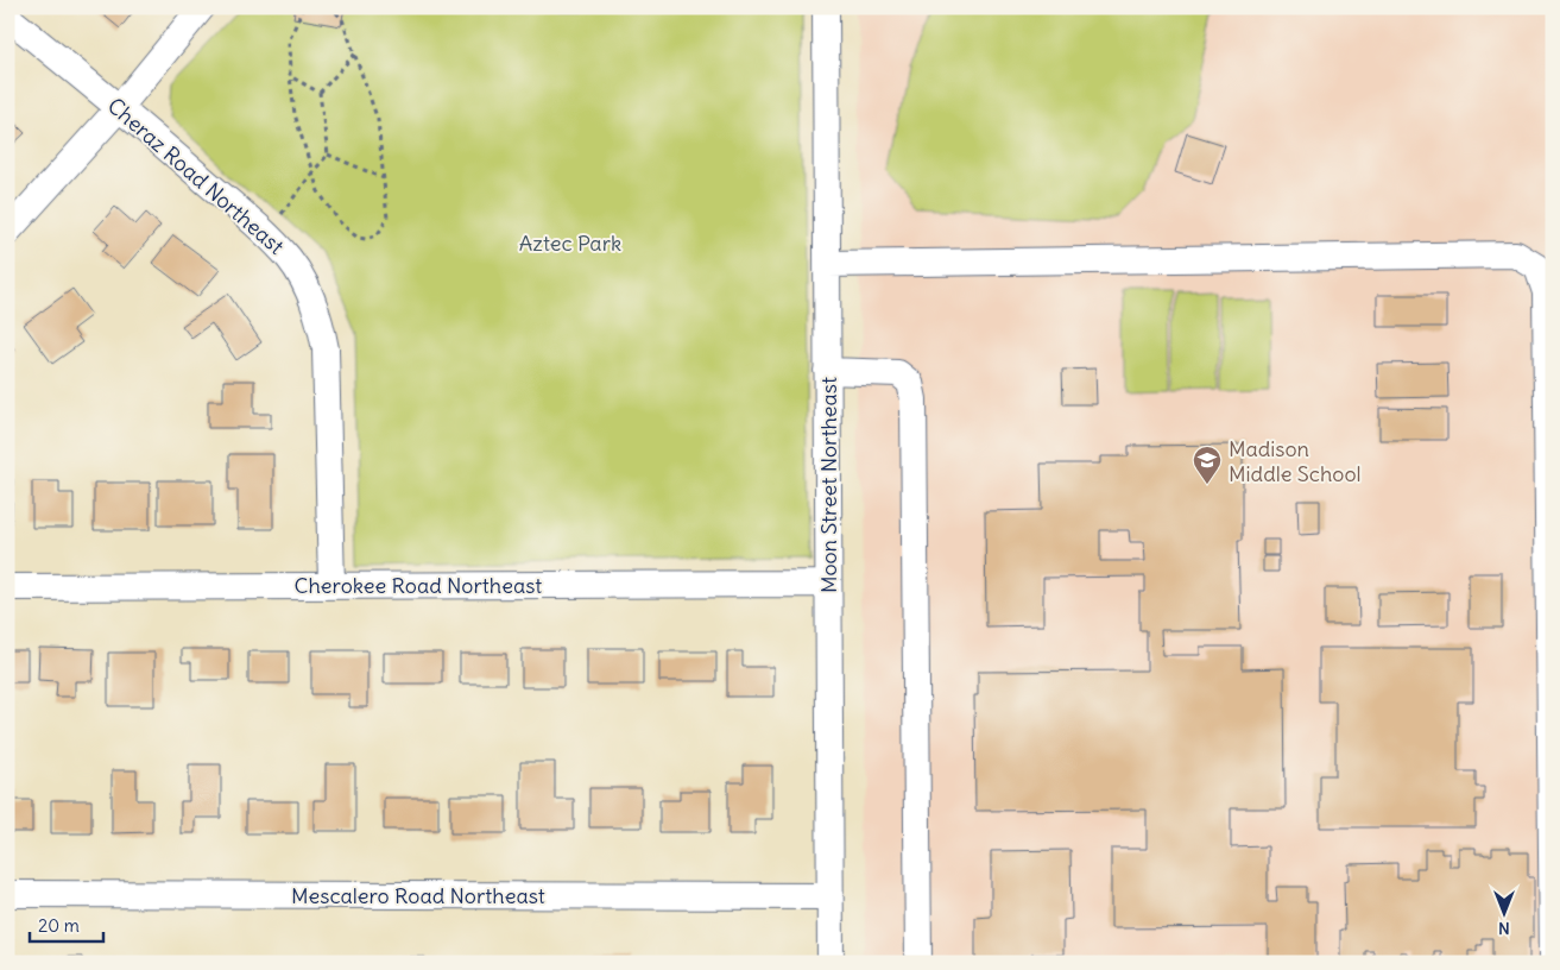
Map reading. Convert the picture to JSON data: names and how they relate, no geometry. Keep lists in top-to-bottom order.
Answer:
{
  "streets": {
    "street": [
      "Cheraz Road Northeast",
      "Moon Street Northeast",
      "Cherokee Road Northeast",
      "Mescalero Road Northeast"
    ]
  },
  "crossings": [
    ["Cheraz Road Northeast", "Cherokee Road Northeast"],
    ["Moon Street Northeast", "Cherokee Road Northeast"],
    ["Moon Street Northeast", "Mescalero Road Northeast"]
  ],
  "parks": ["Aztec Park"],
  "places": {
    "school or university": ["Madison Middle School"]
  },
  "scale_bar": "20 m",
  "north": "bottom"
}
